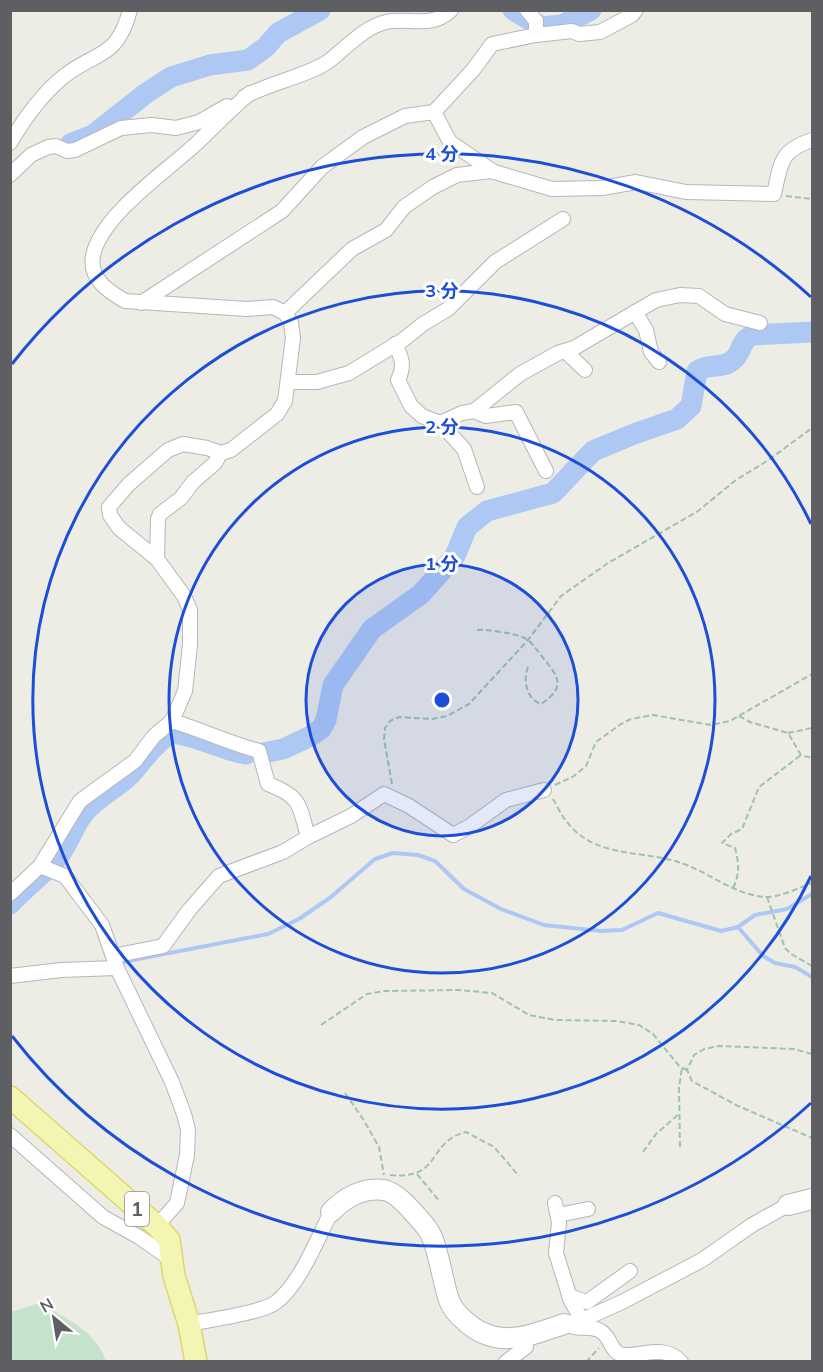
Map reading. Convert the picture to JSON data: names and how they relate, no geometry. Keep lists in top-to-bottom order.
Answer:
{
  "streets": {
    "main road": ["1"]
  },
  "north": "top left",
  "rings": [
    "4 分",
    "3 分",
    "2 分",
    "1 分"
  ]
}
